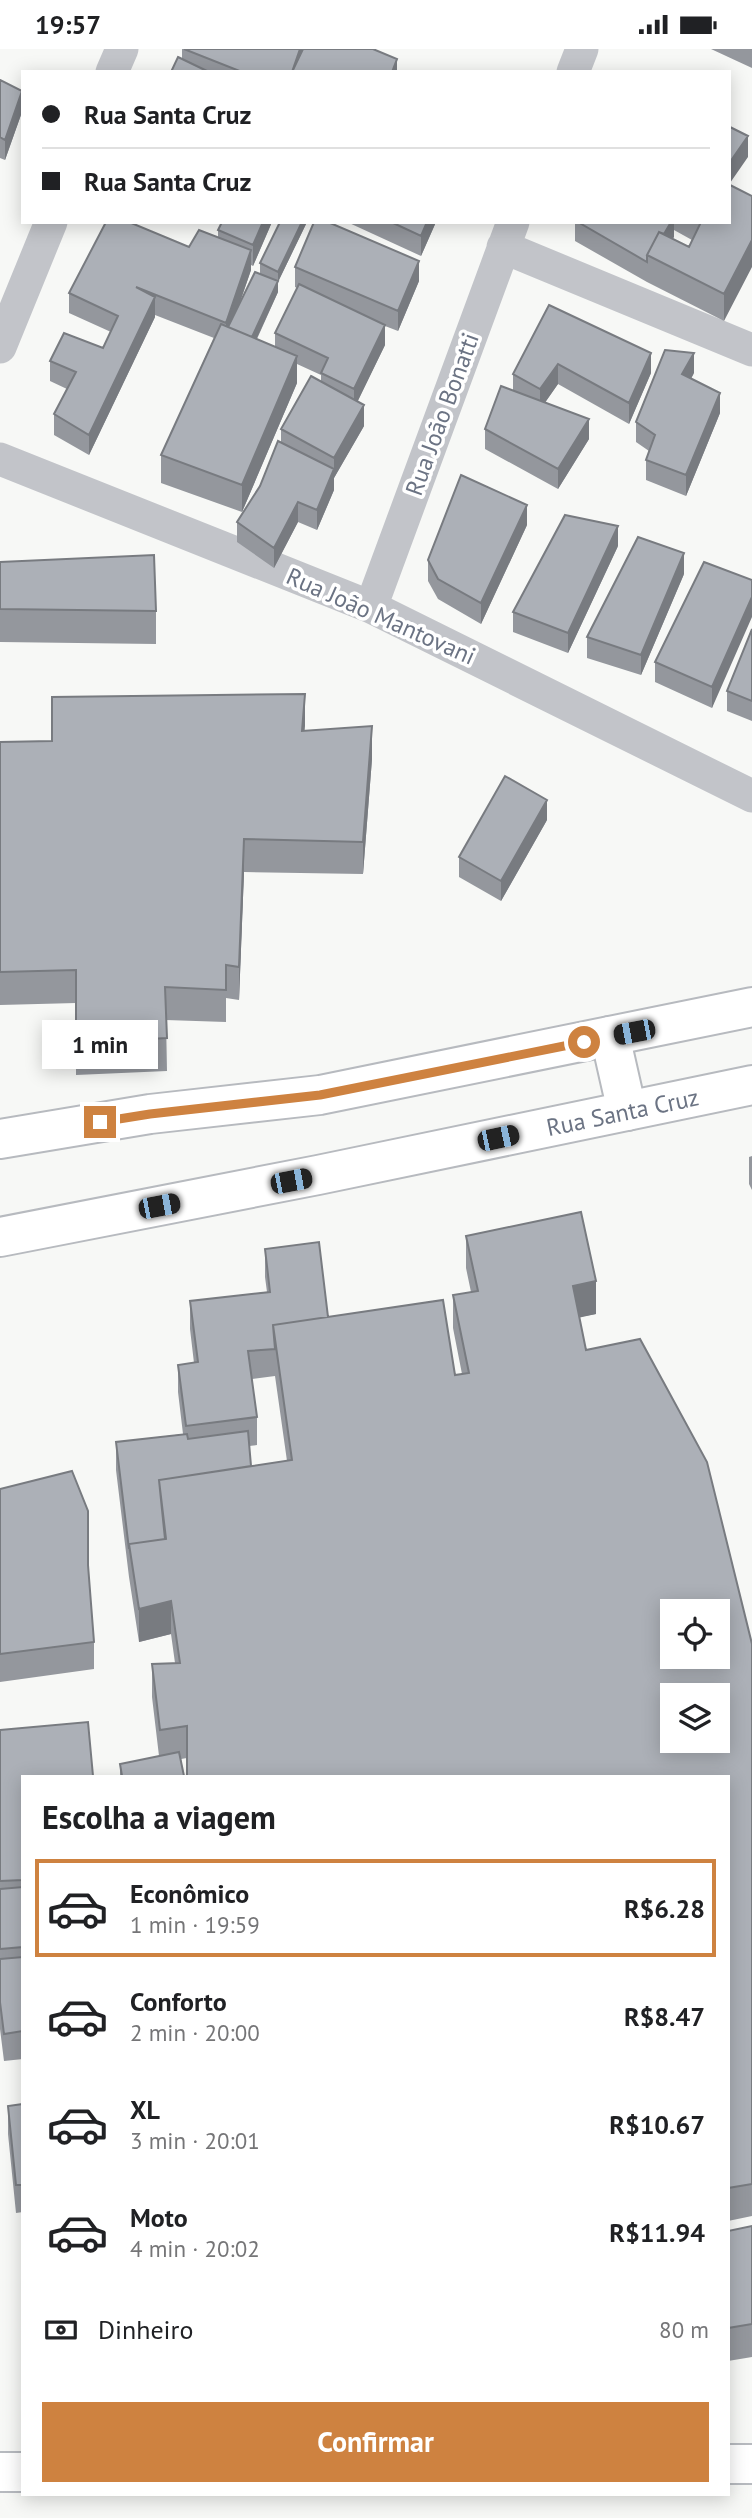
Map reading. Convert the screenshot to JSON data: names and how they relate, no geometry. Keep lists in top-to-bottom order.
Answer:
{
  "streets": {
    "main road": ["Rua Santa Cruz"],
    "street": ["Rua João Bonatti", "Rua João Mantovani"]
  },
  "crossings": [
    ["Rua João Bonatti", "Rua João Mantovani"]
  ],
  "page": {
    "status": "19:57",
    "banner": ["Rua Santa Cruz", "Rua Santa Cruz"],
    "bubble": "1 min",
    "heading": "Escolha a viagem",
    "list": [
      {
        "name": "Econômico",
        "note": "1 min · 19:59",
        "value": "R$6.28"
      },
      {
        "name": "Conforto",
        "note": "2 min · 20:00",
        "value": "R$8.47"
      },
      {
        "name": "XL",
        "note": "3 min · 20:01",
        "value": "R$10.67"
      },
      {
        "name": "Moto",
        "note": "4 min · 20:02",
        "value": "R$11.94"
      }
    ],
    "pay": ["Dinheiro", "80 m"],
    "buttons": "Confirmar"
  }
}
